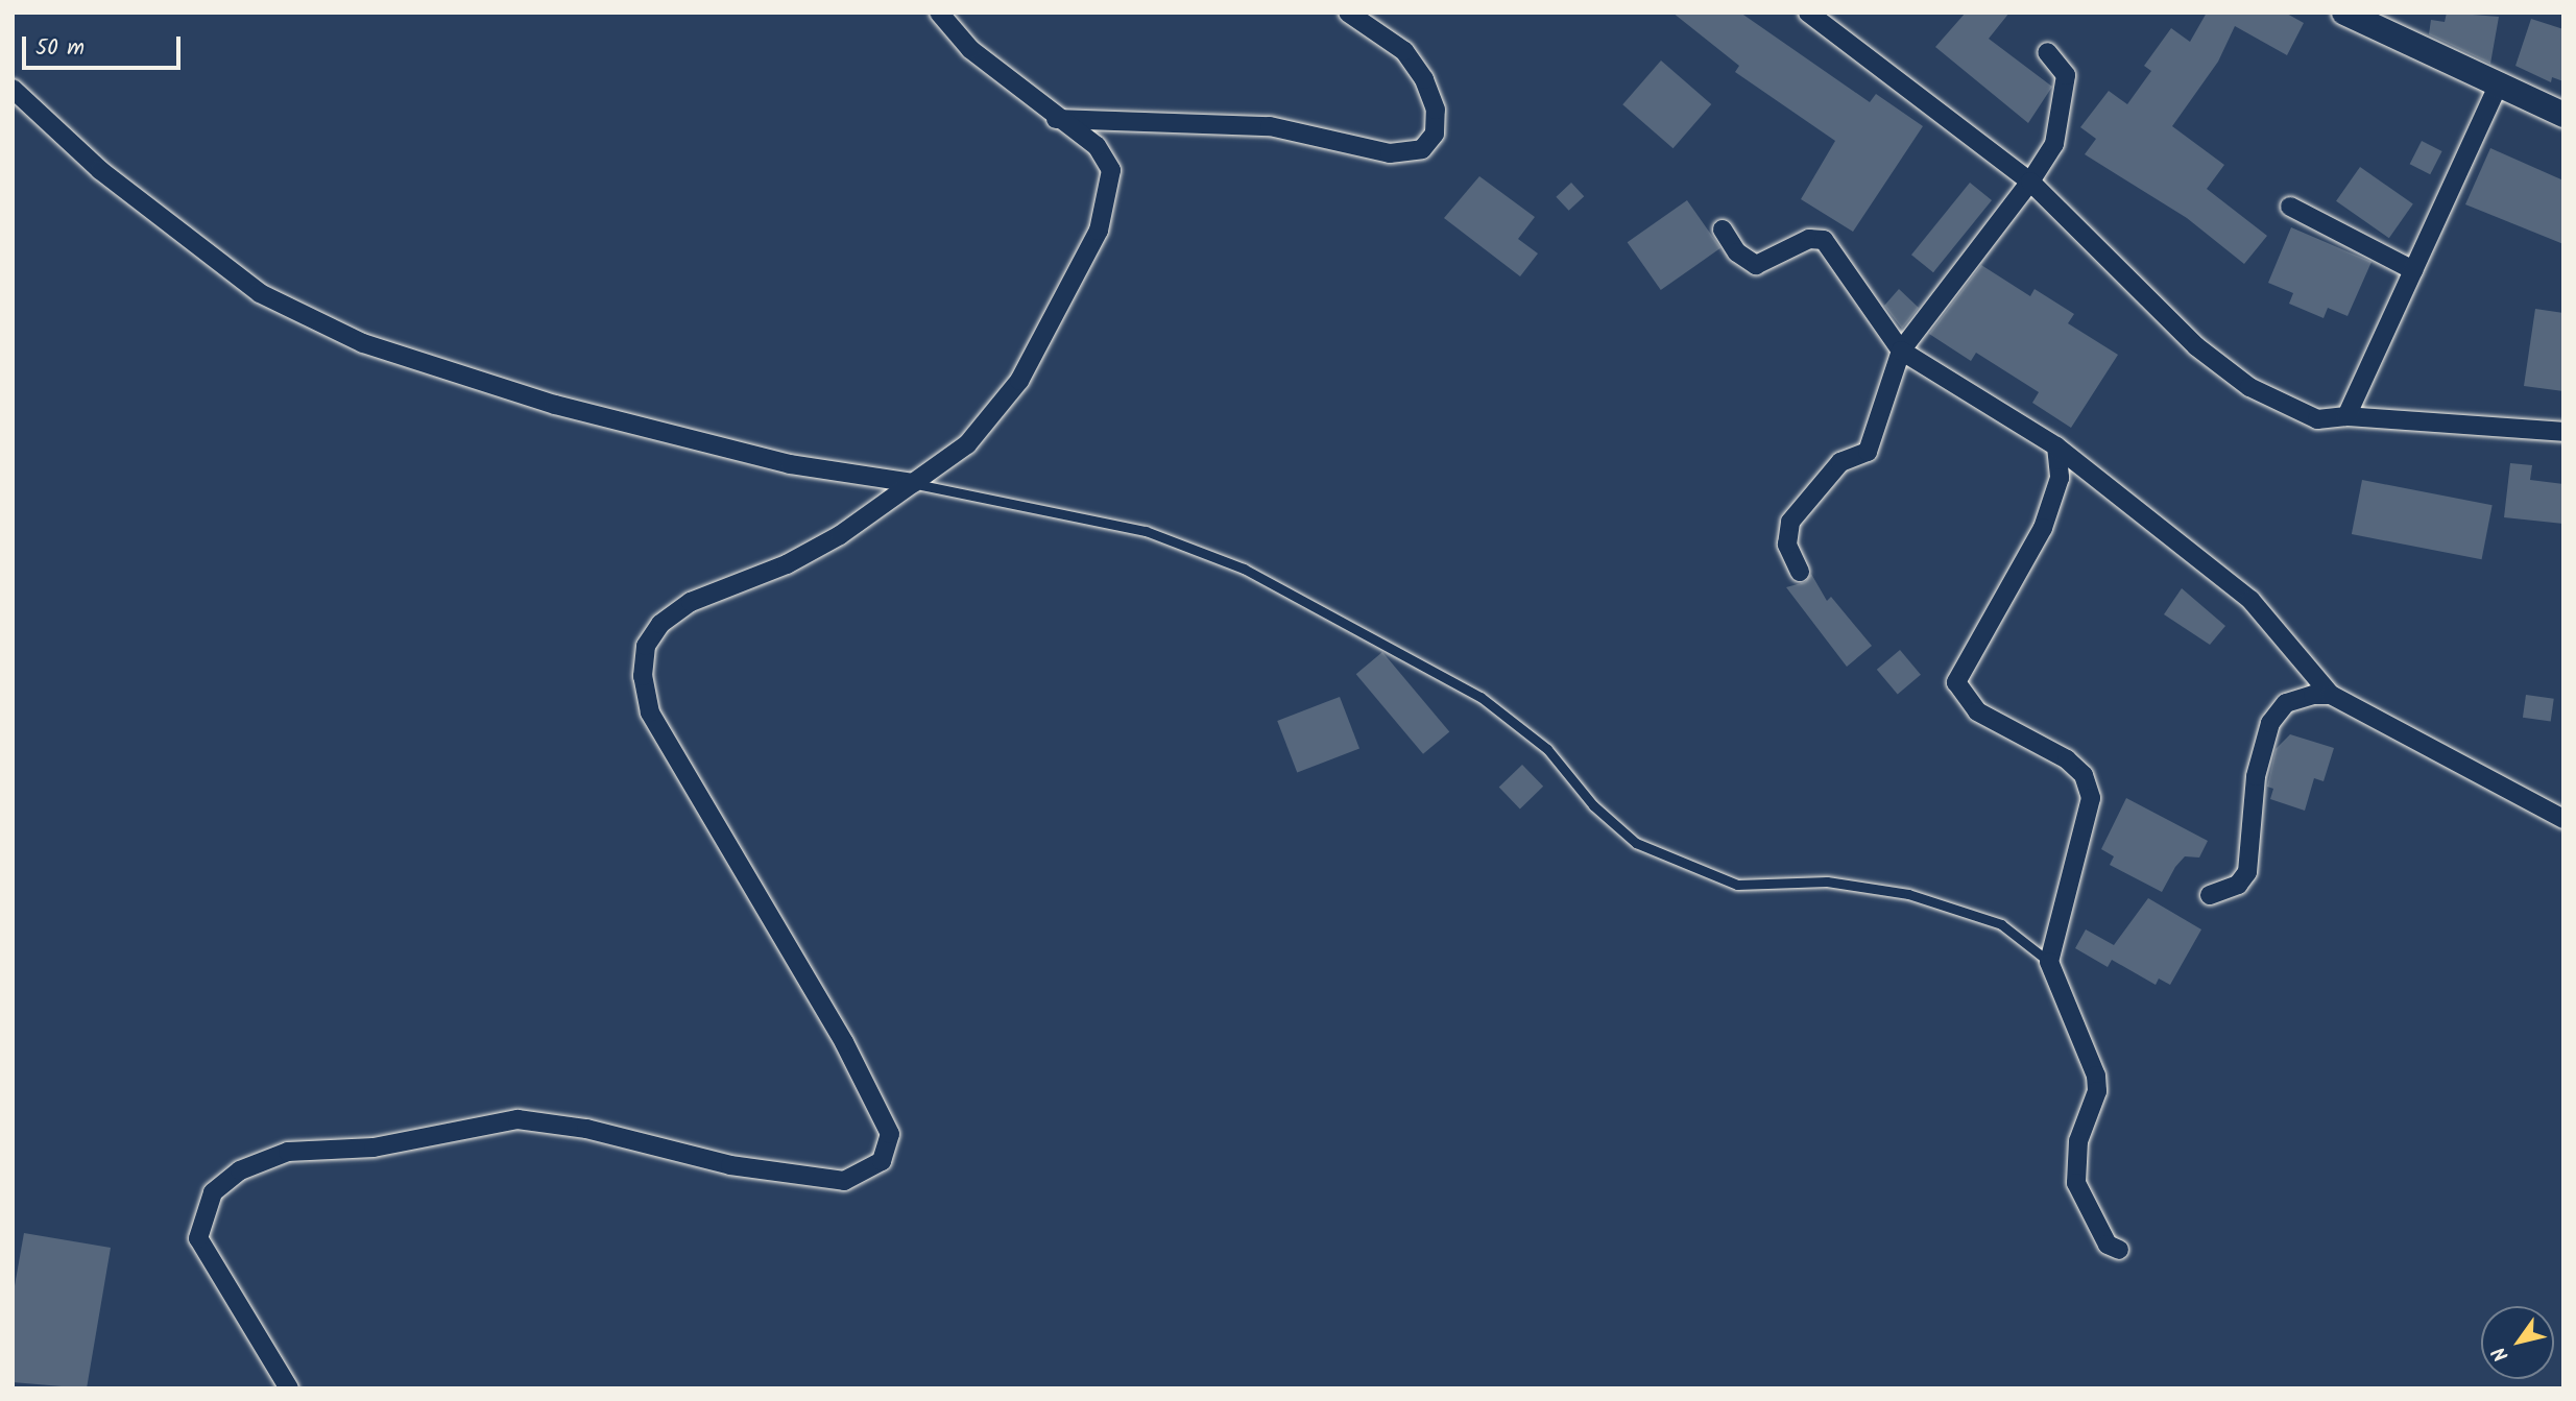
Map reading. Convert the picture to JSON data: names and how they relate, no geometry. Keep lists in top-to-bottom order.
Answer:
{
  "scale_bar": "50 m",
  "north": "bottom left"
}
